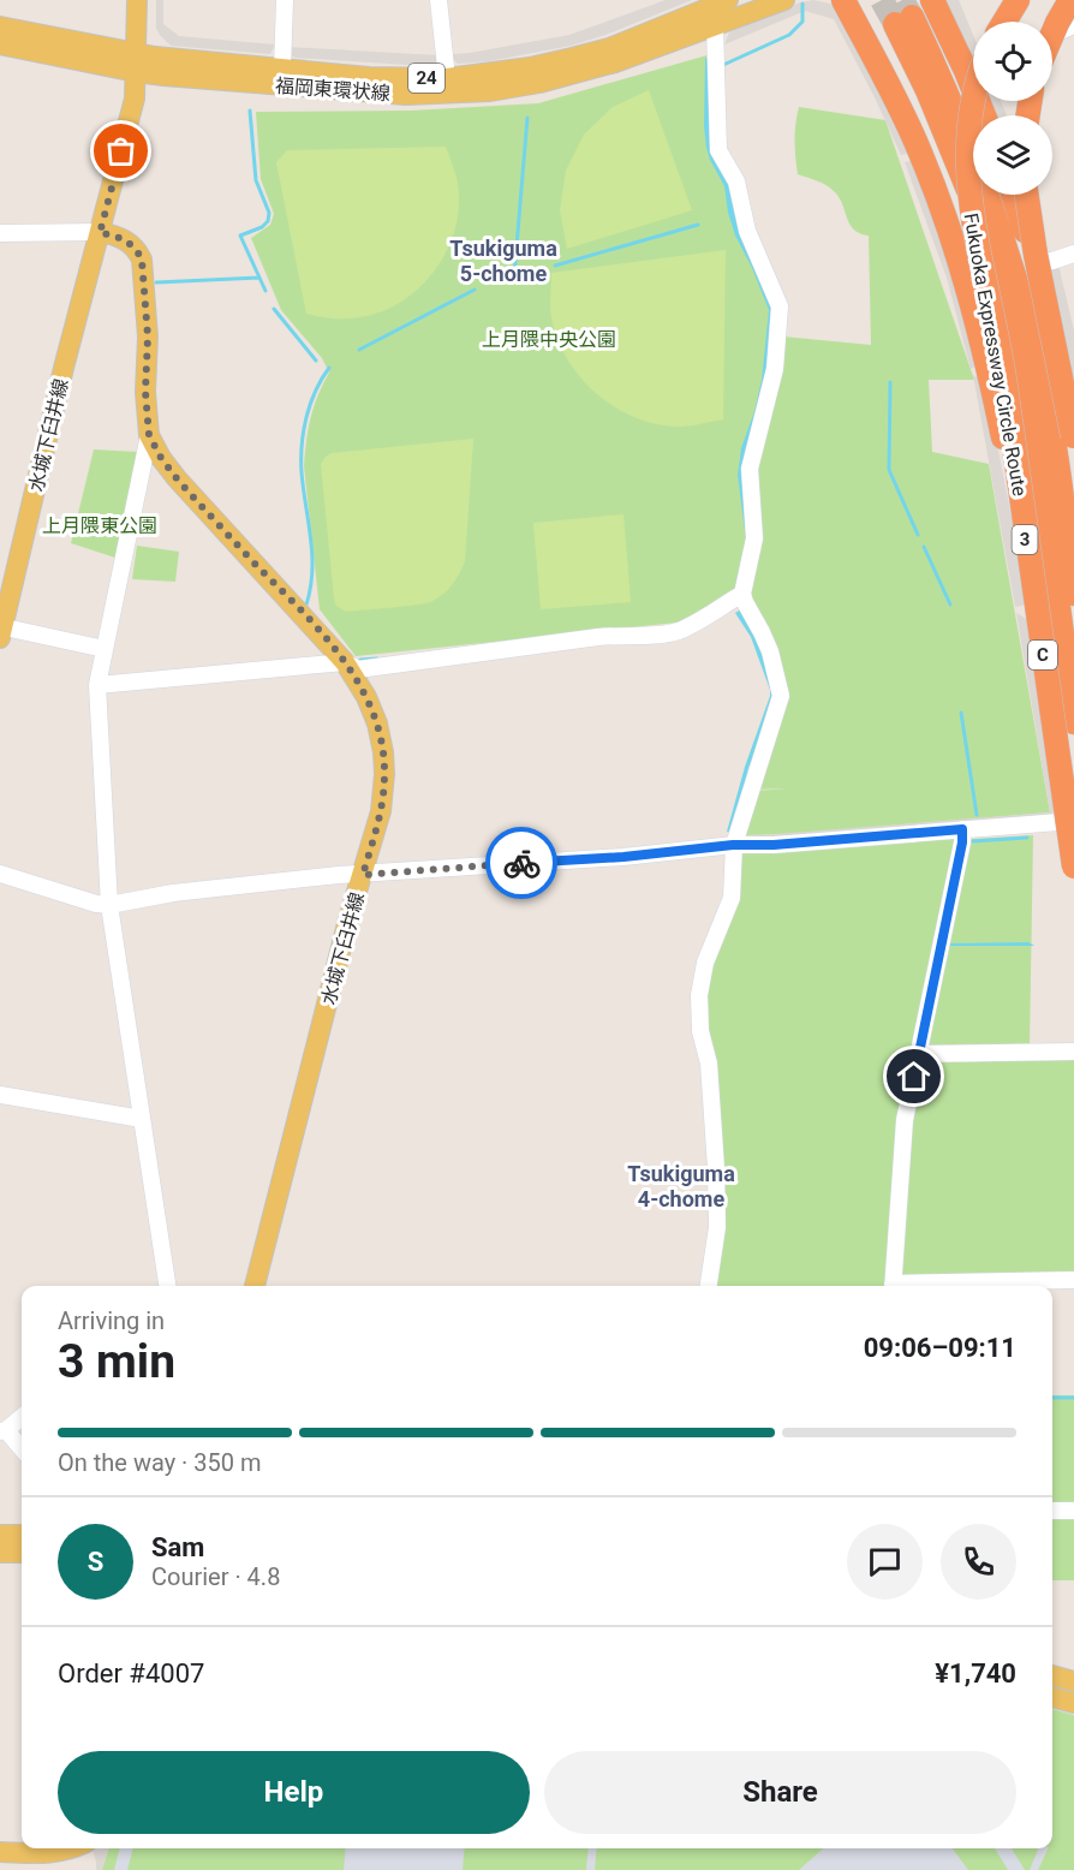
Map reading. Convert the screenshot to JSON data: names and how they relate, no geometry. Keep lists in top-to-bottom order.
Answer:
{
  "streets": {
    "highway": ["Fukuoka Expressway Circle Route", "3", "C"],
    "main road": ["24", "福岡東環状線", "水城下臼井線"]
  },
  "crossings": [
    ["福岡東環状線", "水城下臼井線"]
  ],
  "districts": ["Tsukiguma 5-chome", "Tsukiguma 4-chome"],
  "parks": ["上月隈中央公園", "上月隈東公園"],
  "page": {
    "heading": ["3 min", "Arriving in", "09:06–09:11"],
    "panel": [
      "Sam",
      "Courier · 4.8",
      "Order #4007",
      "¥1,740"
    ],
    "bar": "On the way · 350 m",
    "round": "S",
    "buttons": ["Help", "Share"]
  }
}
